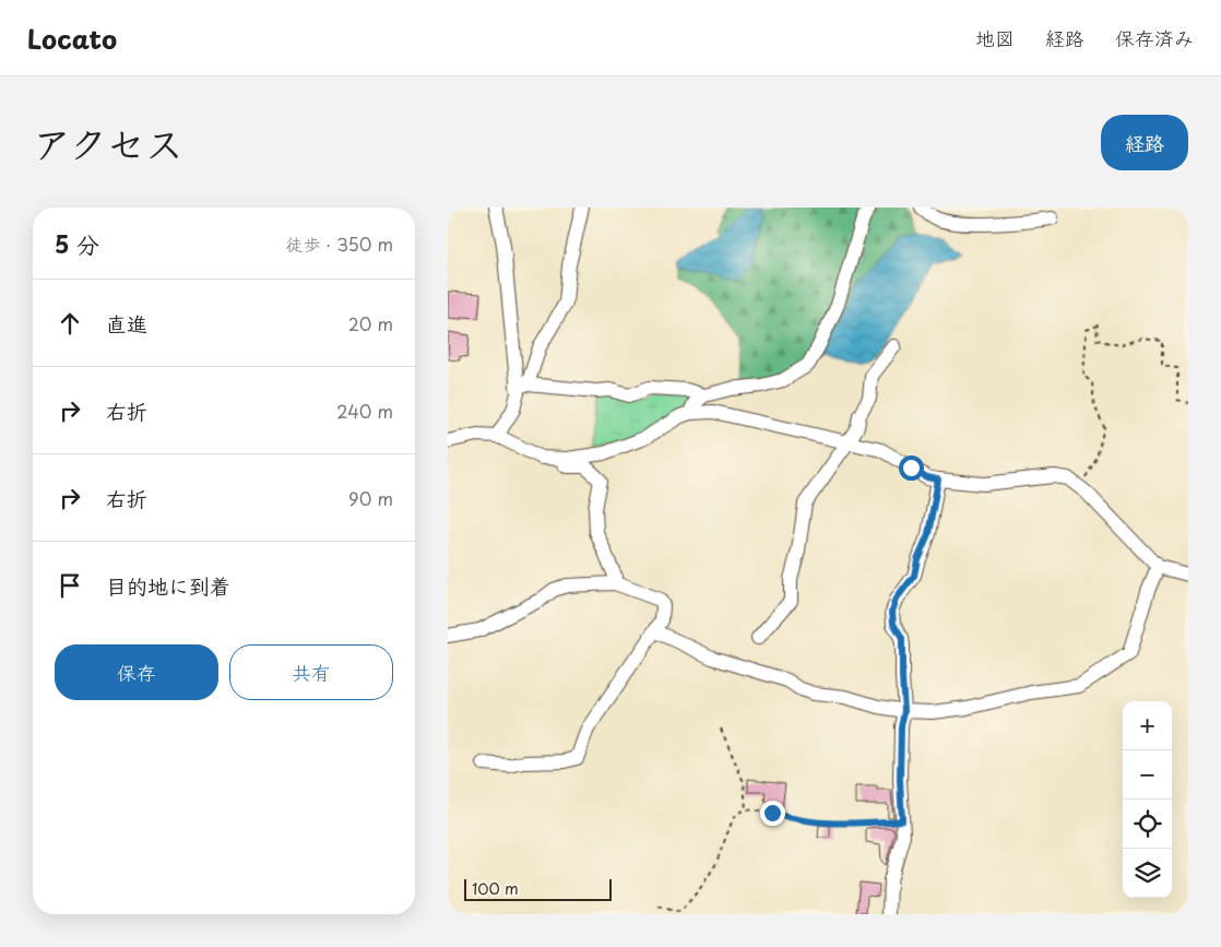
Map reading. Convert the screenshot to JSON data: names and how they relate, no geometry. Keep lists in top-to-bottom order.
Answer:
{
  "scale_bar": "100 m",
  "page": {
    "header": "Locato",
    "nav": ["地図", "経路", "保存済み"],
    "title": "アクセス",
    "buttons": [
      "経路",
      ["保存", "共有"]
    ],
    "heading": ["5 分", "徒歩 · 350 m"],
    "list": [
      ["直進", "20 m"],
      ["右折", "240 m"],
      ["右折", "90 m"],
      "目的地に到着"
    ],
    "map_buttons": ["+", "−"],
    "scale": "100 m"
  }
}
